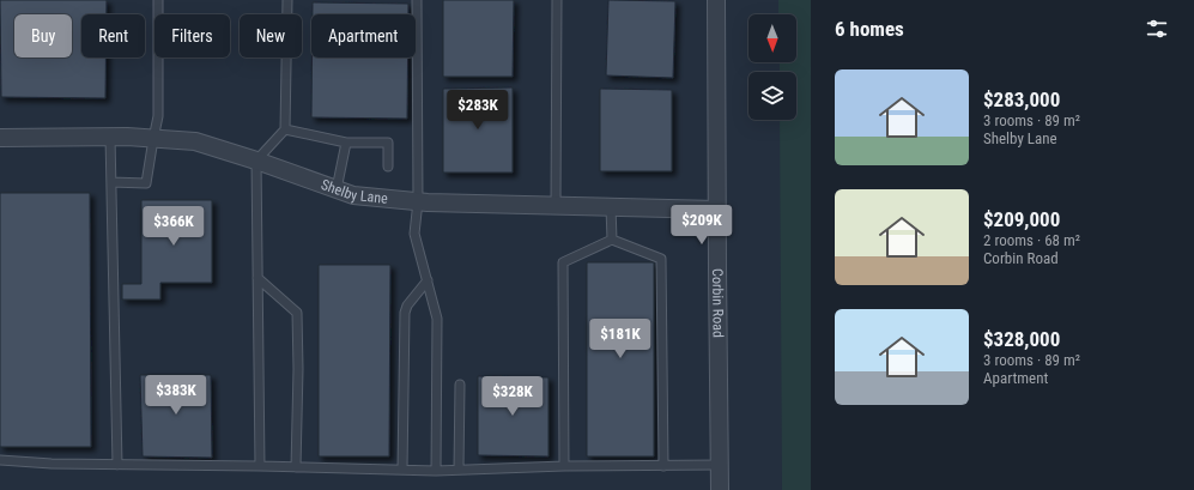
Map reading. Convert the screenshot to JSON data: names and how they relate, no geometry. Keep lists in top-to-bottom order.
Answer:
{
  "streets": {
    "street": ["Shelby Lane", "Corbin Road"]
  },
  "crossings": [
    ["Shelby Lane", "Corbin Road"]
  ],
  "north": "bottom",
  "page": {
    "heading": "6 homes",
    "chip": [
      "Buy",
      "Rent",
      "Filters",
      "New",
      "Apartment"
    ],
    "list": [
      {
        "name": "$283,000",
        "note": "3 rooms · 89 m² · Shelby Lane"
      },
      {
        "name": "$209,000",
        "note": "2 rooms · 68 m² · Corbin Road"
      },
      {
        "name": "$328,000",
        "note": "3 rooms · 89 m² · Apartment"
      }
    ],
    "price": [
      "$283K",
      "$209K",
      "$366K",
      "$181K",
      "$383K",
      "$328K"
    ]
  }
}
